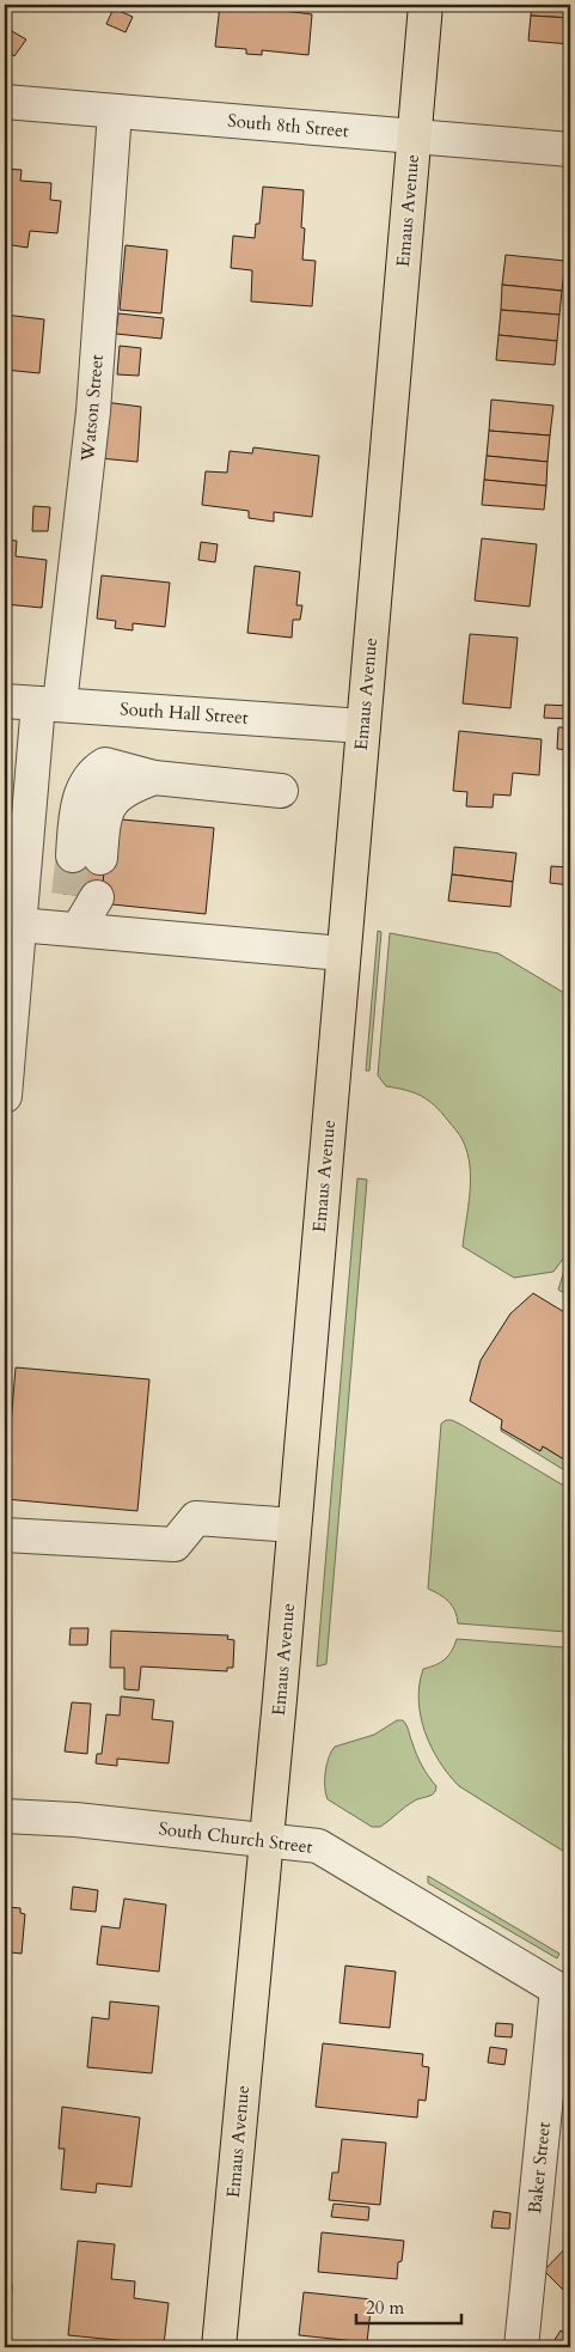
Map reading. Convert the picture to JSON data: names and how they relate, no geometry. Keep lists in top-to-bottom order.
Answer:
{
  "streets": {
    "main road": ["Emaus Avenue"],
    "street": [
      "South 8th Street",
      "Watson Street",
      "South Hall Street",
      "South Church Street",
      "Baker Street"
    ]
  },
  "crossings": [
    ["South 8th Street", "Emaus Avenue"],
    ["South 8th Street", "Watson Street"],
    ["Emaus Avenue", "South Hall Street"],
    ["Emaus Avenue", "South Church Street"],
    ["Watson Street", "South Hall Street"],
    ["South Church Street", "Baker Street"]
  ],
  "scale_bar": "20 m"
}
